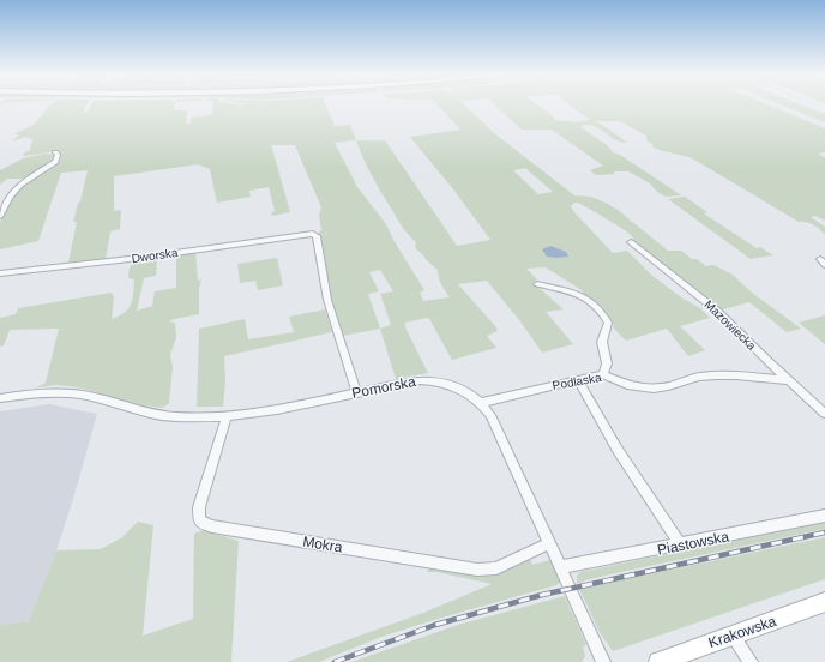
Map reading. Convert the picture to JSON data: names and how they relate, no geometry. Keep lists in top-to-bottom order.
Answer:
{
  "streets": {
    "main road": ["Krakowska"],
    "street": [
      "Dworska",
      "Mazowiecka",
      "Podlaska",
      "Pomorska",
      "Piastowska",
      "Mokra"
    ]
  },
  "crossings": [
    ["Dworska", "Pomorska"],
    ["Mazowiecka", "Podlaska"],
    ["Podlaska", "Pomorska"],
    ["Pomorska", "Piastowska"],
    ["Pomorska", "Mokra"]
  ]
}
